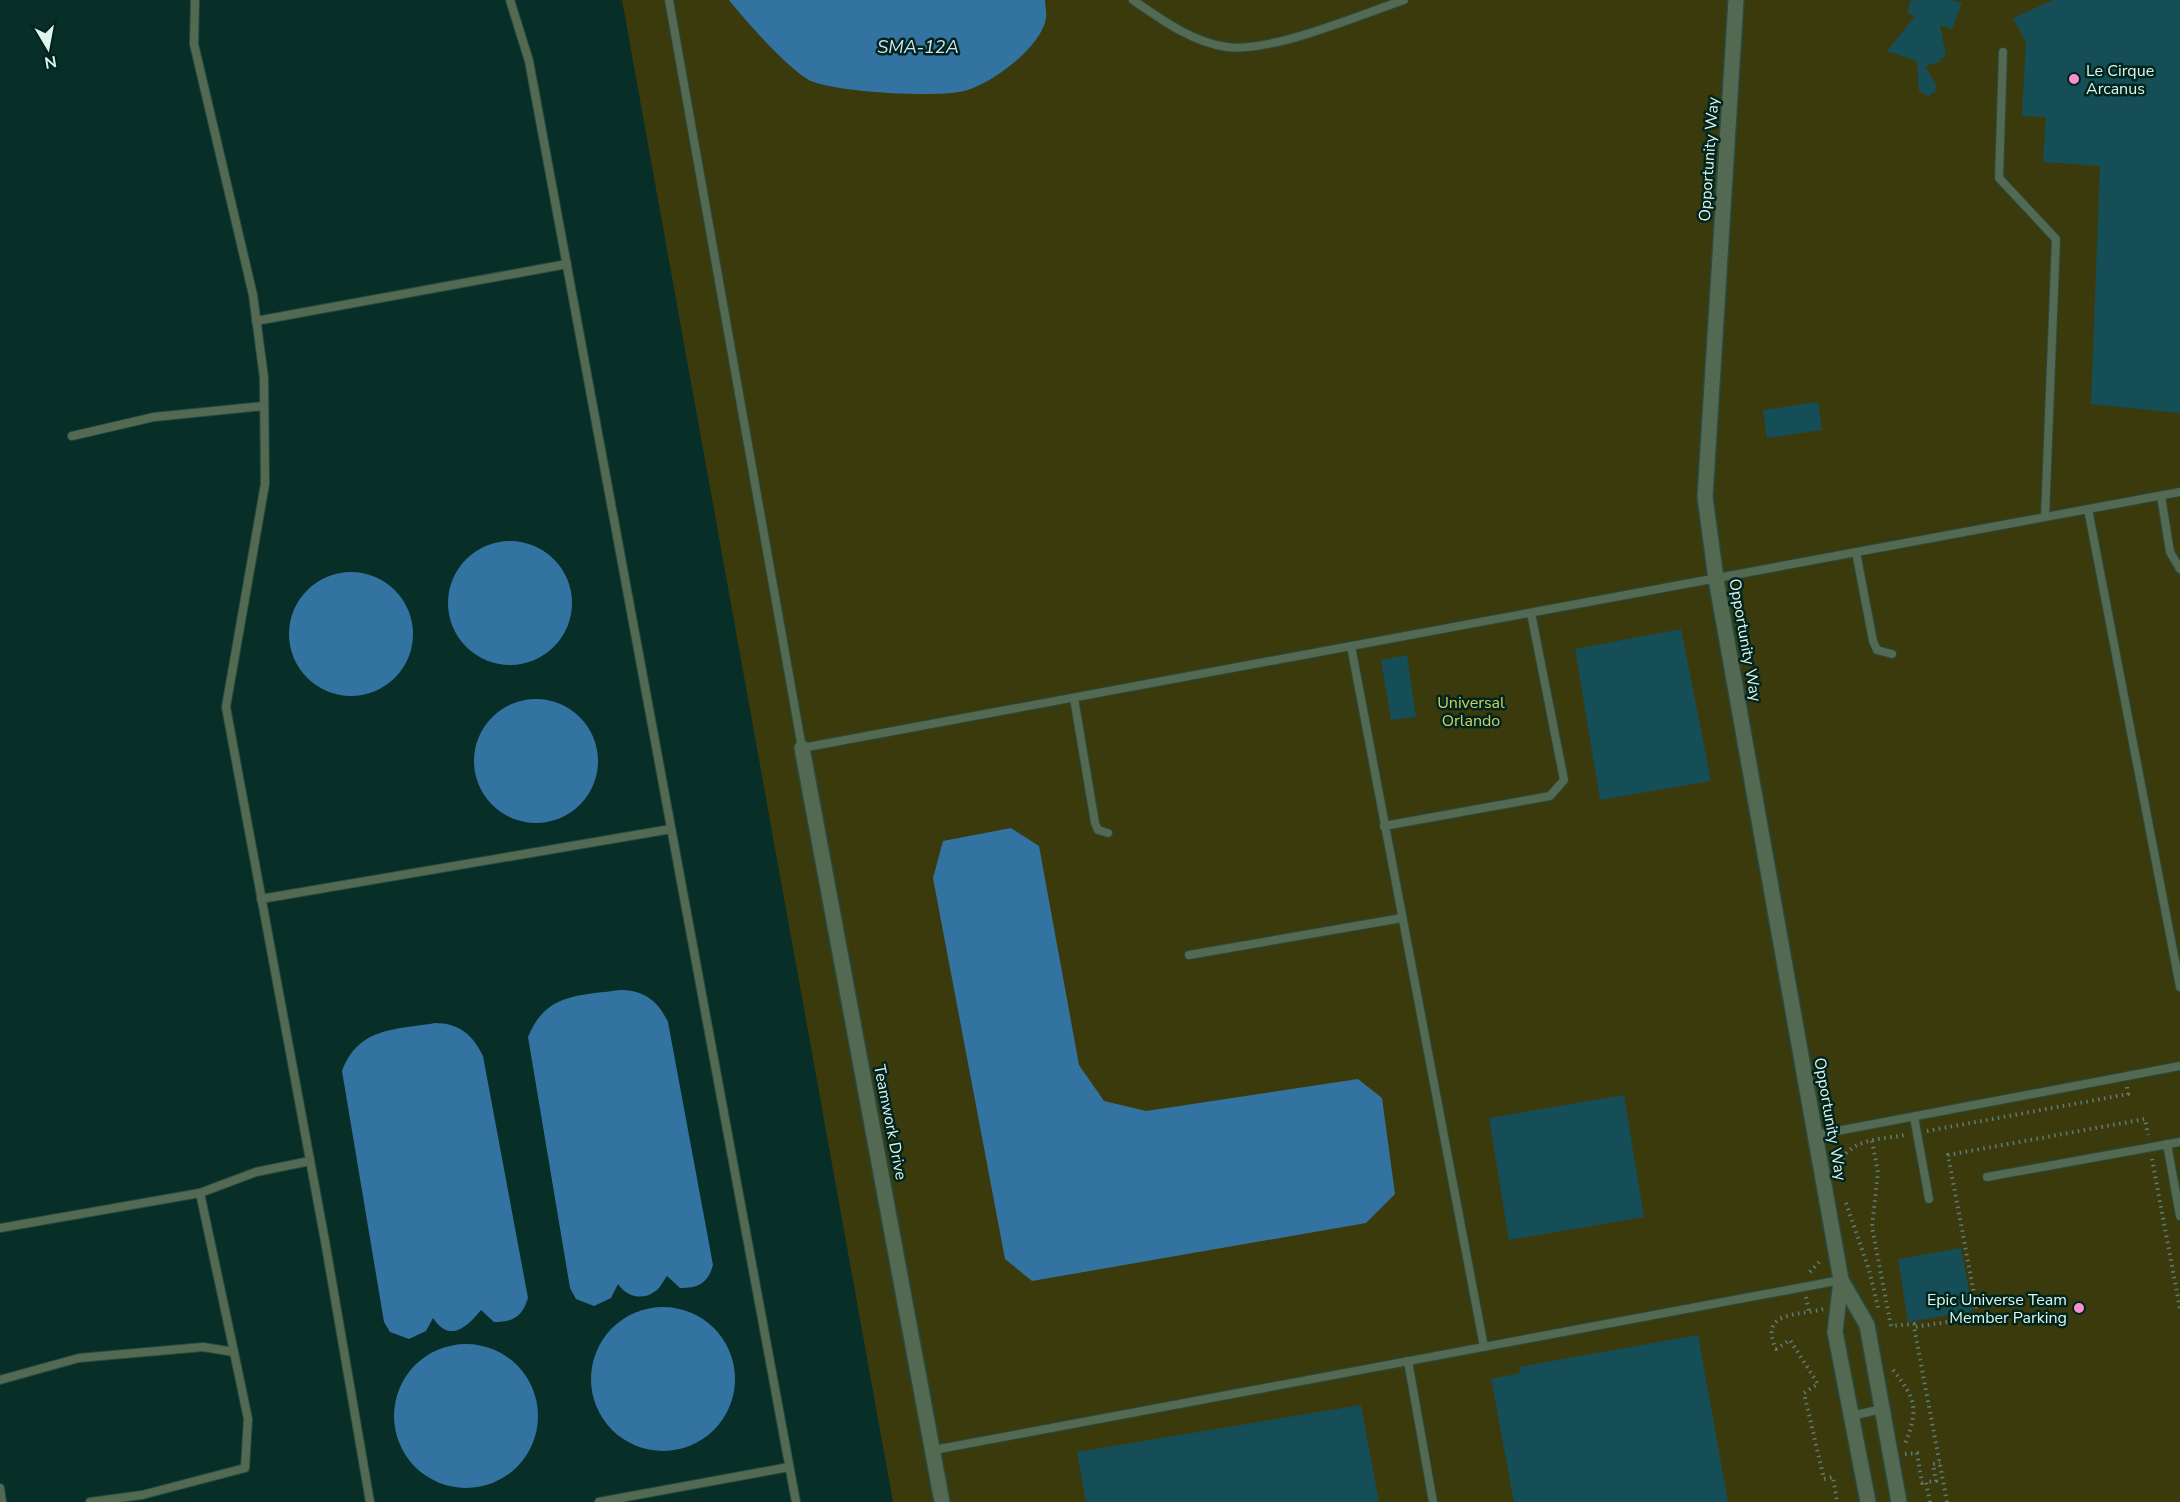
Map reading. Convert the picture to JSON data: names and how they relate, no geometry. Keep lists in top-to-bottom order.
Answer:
{
  "streets": {
    "street": ["Opportunity Way", "Teamwork Drive"]
  },
  "water": ["SMA-12A"],
  "parks": ["Universal Orlando"],
  "places": ["Le Cirque Arcanus", "Epic Universe Team Member Parking"],
  "north": "bottom"
}
